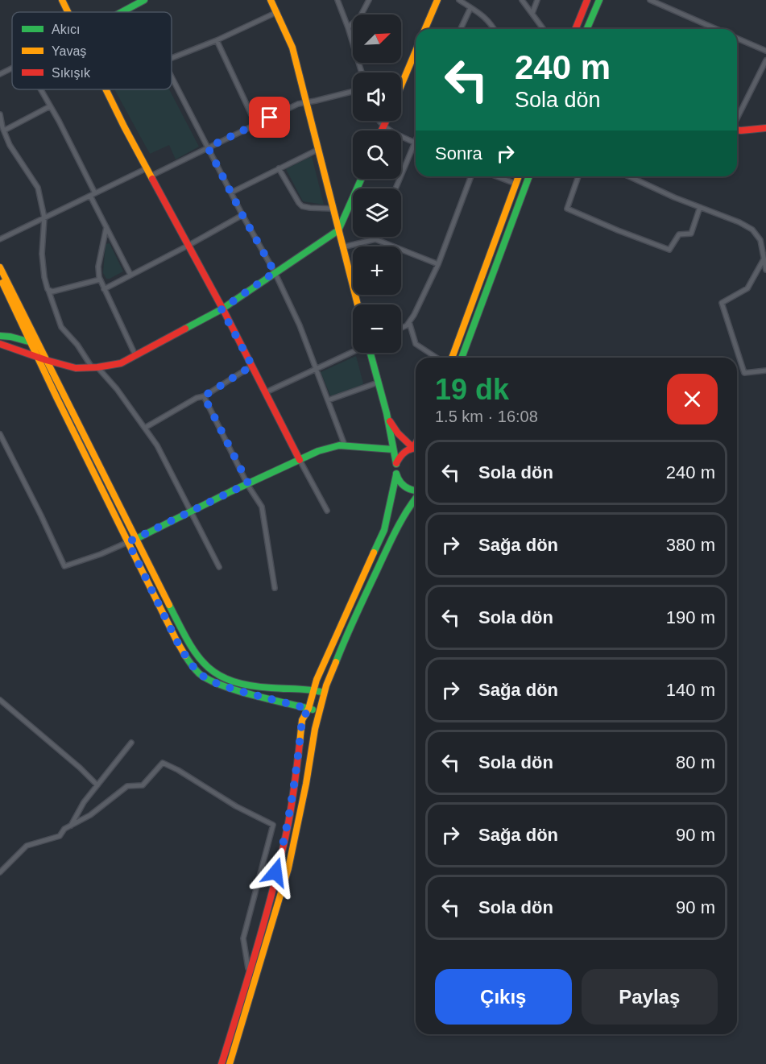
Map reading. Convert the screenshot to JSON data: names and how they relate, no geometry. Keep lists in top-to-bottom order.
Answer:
{
  "legend": ["Akıcı", "Yavaş", "Sıkışık"],
  "north": "top right",
  "page": {
    "map_buttons": ["+", "−"],
    "turn": ["240 m", "Sola dön"],
    "then": "Sonra",
    "heading": ["19 dk", "1.5 km · 16:08"],
    "list": [
      {
        "name": "Sola dön",
        "value": "240 m"
      },
      {
        "name": "Sağa dön",
        "value": "380 m"
      },
      {
        "name": "Sola dön",
        "value": "190 m"
      },
      {
        "name": "Sağa dön",
        "value": "140 m"
      },
      {
        "name": "Sola dön",
        "value": "80 m"
      },
      {
        "name": "Sağa dön",
        "value": "90 m"
      },
      {
        "name": "Sola dön",
        "value": "90 m"
      }
    ],
    "buttons": ["Çıkış", "Paylaş"]
  }
}
